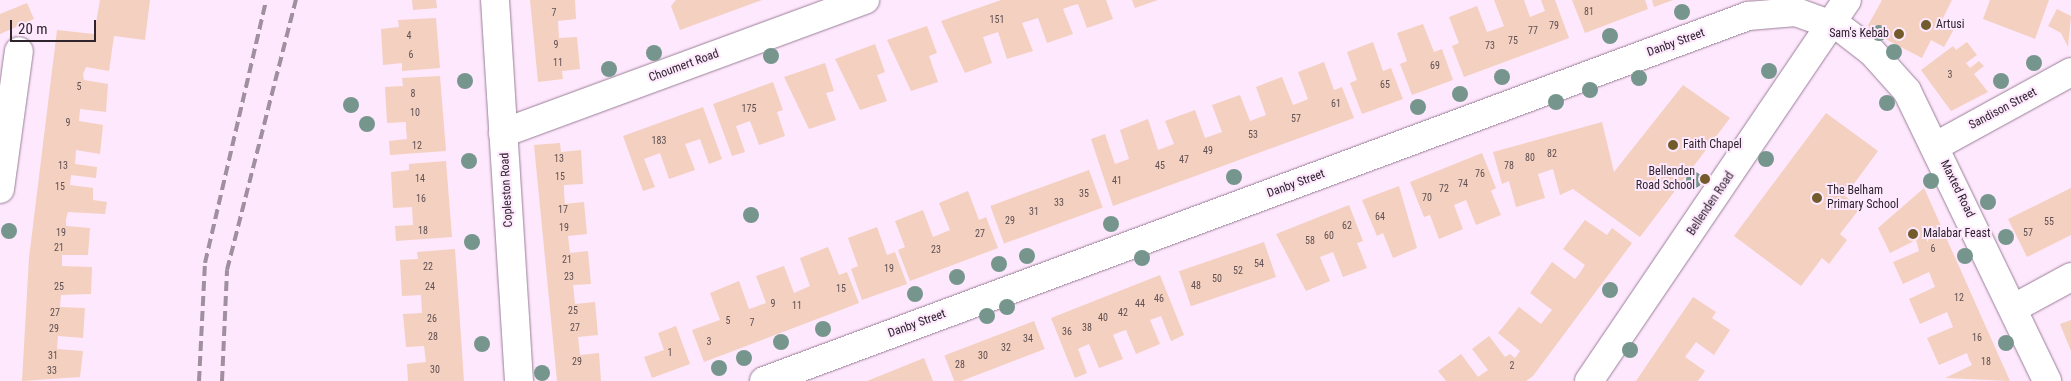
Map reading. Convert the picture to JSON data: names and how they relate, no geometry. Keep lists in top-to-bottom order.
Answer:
{
  "streets": {
    "street": [
      "Danby Street",
      "Choumert Road",
      "Sandison Street",
      "Maxted Road",
      "Copleston Road",
      "Bellenden Road"
    ]
  },
  "crossings": [
    ["Danby Street", "Maxted Road"],
    ["Danby Street", "Bellenden Road"],
    ["Choumert Road", "Copleston Road"],
    ["Sandison Street", "Maxted Road"],
    ["Maxted Road", "Bellenden Road"]
  ],
  "places": [
    "Artusi",
    "Sam's Kebab",
    "Faith Chapel",
    "Bellenden Road School",
    "The Belham Primary School",
    "Malabar Feast"
  ],
  "house_numbers": [
    "81",
    "7",
    "151",
    "79",
    "77",
    "4",
    "75",
    "9",
    "73",
    "6",
    "11",
    "69",
    "3",
    "65",
    "5",
    "8",
    "61",
    "175",
    "10",
    "57",
    "9",
    "53",
    "183",
    "12",
    "49",
    "82",
    "80",
    "13",
    "47",
    "13",
    "45",
    "78",
    "76",
    "15",
    "14",
    "41",
    "74",
    "15",
    "72",
    "35",
    "70",
    "16",
    "33",
    "17",
    "31",
    "64",
    "29",
    "55",
    "62",
    "19",
    "18",
    "19",
    "57",
    "27",
    "60",
    "58",
    "21",
    "6",
    "23",
    "21",
    "54",
    "22",
    "19",
    "52",
    "23",
    "50",
    "48",
    "25",
    "24",
    "15",
    "12",
    "46",
    "9",
    "44",
    "11",
    "25",
    "27",
    "42",
    "40",
    "26",
    "5",
    "7",
    "27",
    "38",
    "29",
    "36",
    "28",
    "16",
    "34",
    "3",
    "32",
    "1",
    "31",
    "30",
    "29",
    "18",
    "28",
    "2",
    "30",
    "33"
  ],
  "scale_bar": "20 m"
}
